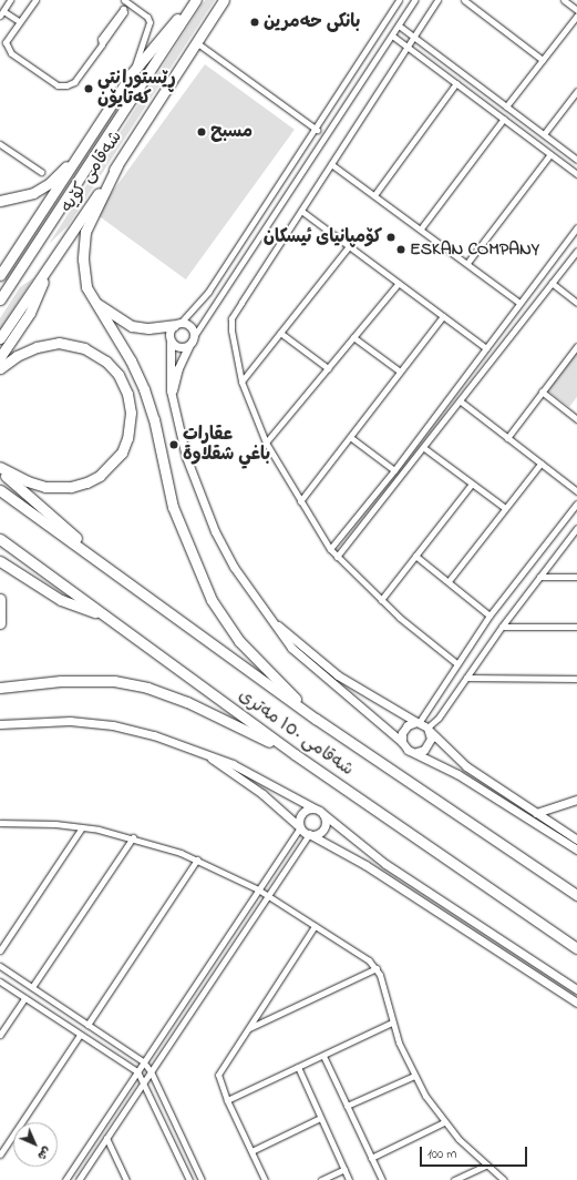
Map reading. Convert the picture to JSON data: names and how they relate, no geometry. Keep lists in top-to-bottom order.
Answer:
{
  "streets": {
    "highway": ["شەقامی کۆیە", "شەقامی ١٥٠ مەتری"]
  },
  "places": [
    "بانكی حه‌مرین",
    "ڕێستورانتی کەتایۆن",
    "مسبح",
    "کۆمپانیای ئیسکان",
    "ESKAN COMPANY",
    "عقارات باغي شقلاوة"
  ],
  "scale_bar": "100 m",
  "north": "bottom right"
}
